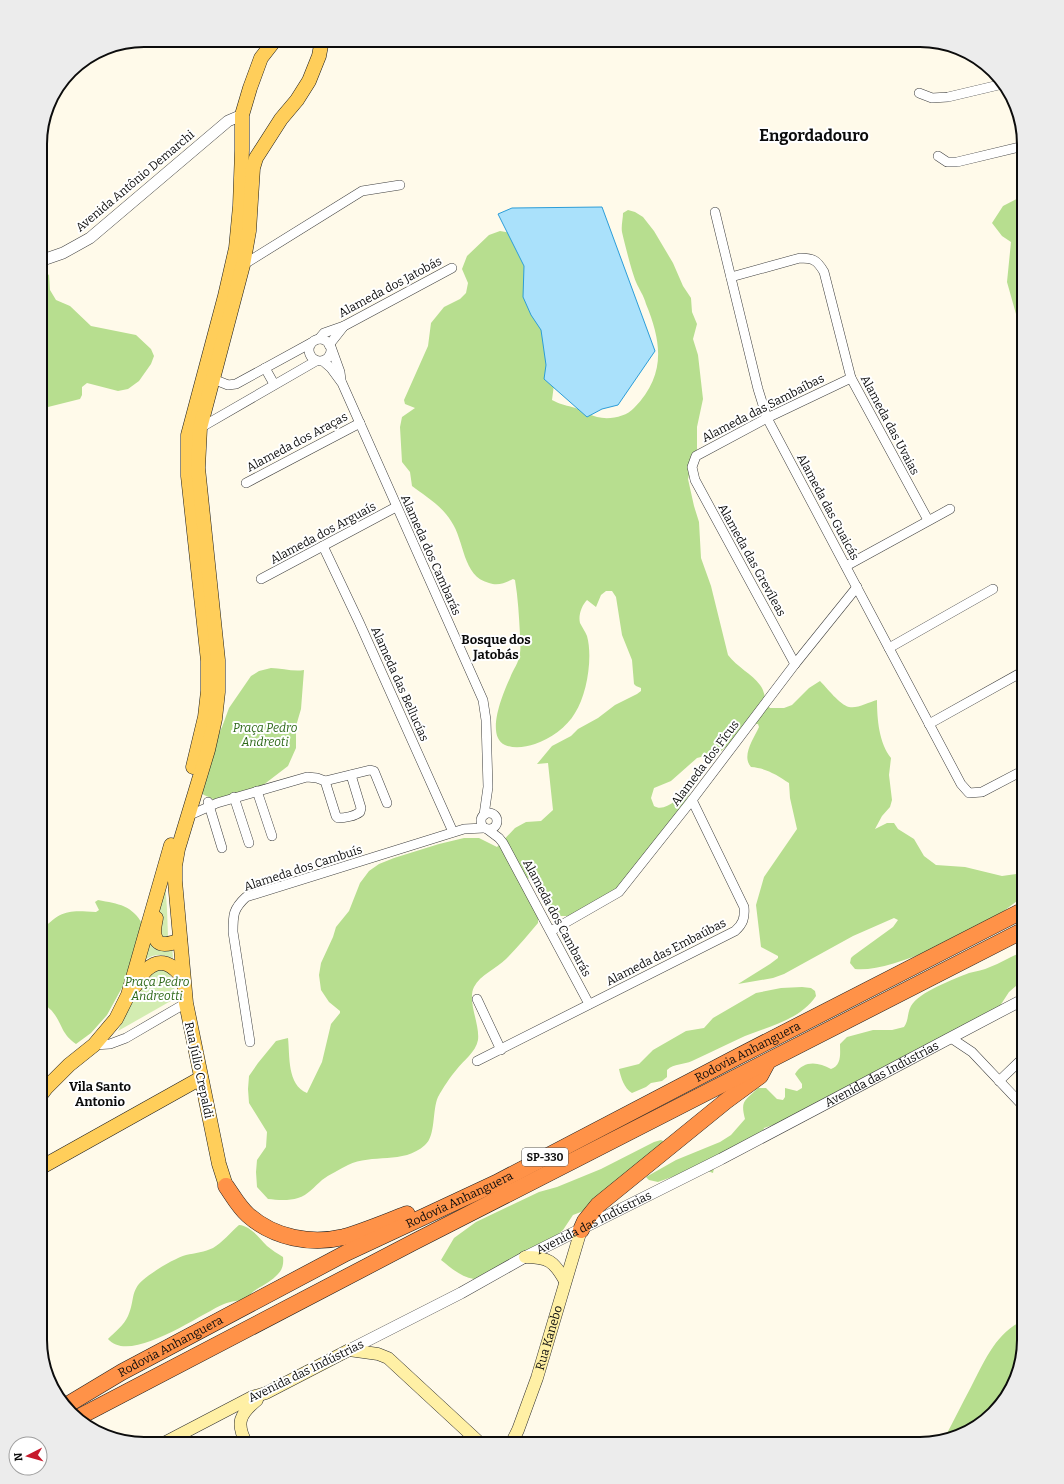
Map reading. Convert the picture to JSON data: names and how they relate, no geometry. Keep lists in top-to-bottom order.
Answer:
{
  "streets": {
    "highway": ["Rodovia Anhanguera", "SP-330"],
    "main road": ["Rua Júlio Crepaldi", "Avenida das Indústrias", "Rua Kanebo"],
    "street": [
      "Avenida Antônio Demarchi",
      "Alameda dos Jatobás",
      "Alameda das Sambaíbas",
      "Alameda das Uvaias",
      "Alameda dos Araças",
      "Alameda das Guaicás",
      "Alameda dos Arguaís",
      "Alameda dos Cambarás",
      "Alameda das Grevíleas",
      "Alameda das Bellucías",
      "Alameda dos Fícus",
      "Alameda dos Cambuís",
      "Alameda das Embaúbas"
    ]
  },
  "crossings": [
    ["Alameda dos Jatobás", "Alameda dos Cambarás"],
    ["Alameda dos Jatobás", "Rua Júlio Crepaldi"],
    ["Alameda das Sambaíbas", "Alameda das Uvaias"],
    ["Alameda das Sambaíbas", "Alameda das Guaicás"],
    ["Alameda das Sambaíbas", "Alameda das Grevíleas"],
    ["Alameda das Uvaias", "Alameda das Guaicás"],
    ["Alameda dos Araças", "Alameda dos Cambarás"],
    ["Alameda das Guaicás", "Alameda dos Fícus"],
    ["Alameda dos Arguaís", "Alameda dos Cambarás"],
    ["Alameda dos Arguaís", "Alameda das Bellucías"],
    ["Alameda dos Cambarás", "Alameda dos Fícus"],
    ["Alameda dos Cambarás", "Alameda dos Cambuís"],
    ["Alameda dos Cambarás", "Alameda das Embaúbas"],
    ["Alameda das Grevíleas", "Alameda dos Fícus"],
    ["Alameda das Bellucías", "Alameda dos Cambuís"],
    ["Alameda dos Fícus", "Alameda das Embaúbas"],
    ["Avenida das Indústrias", "Rua Kanebo"]
  ],
  "districts": ["Engordadouro", "Bosque dos Jatobás", "Vila Santo Antonio"],
  "parks": ["Praça Pedro Andreoti", "Praça Pedro Andreotti"],
  "north": "left"
}
